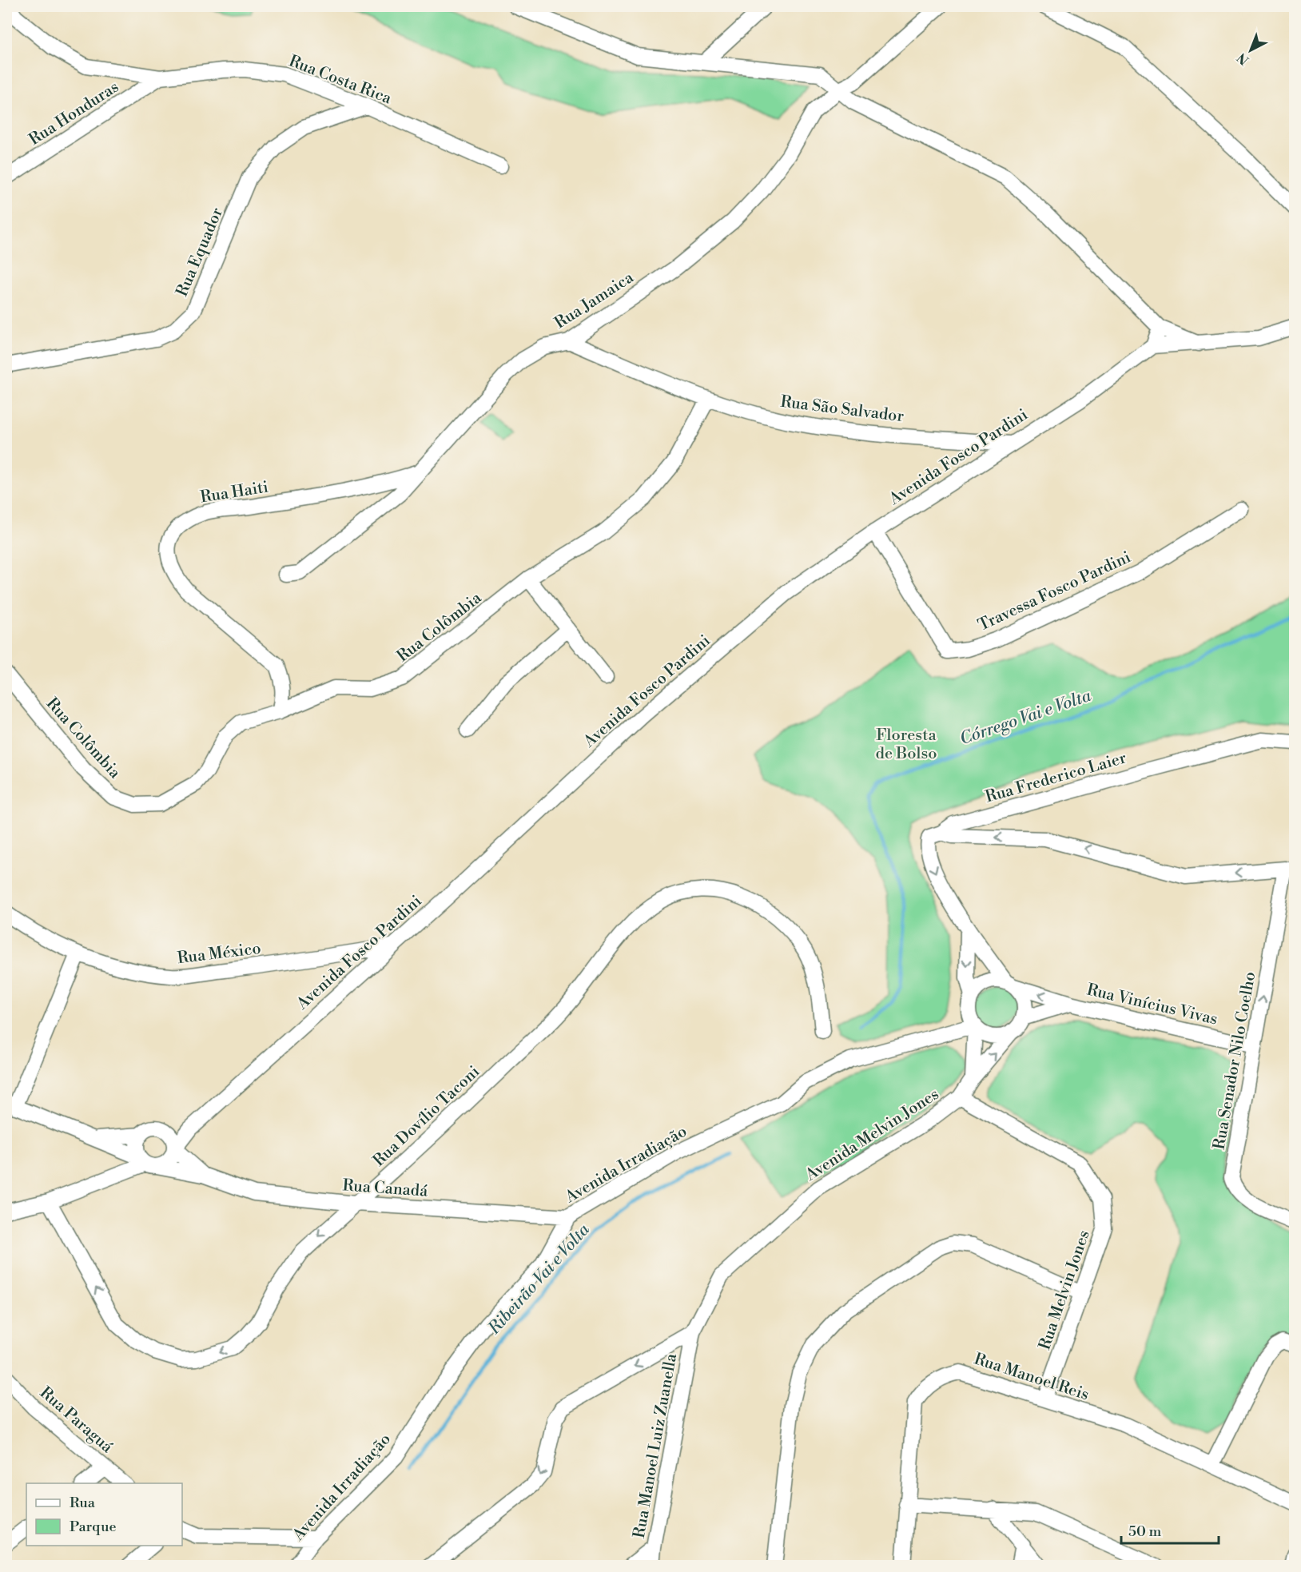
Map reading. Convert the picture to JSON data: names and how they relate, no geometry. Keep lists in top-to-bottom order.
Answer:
{
  "streets": {
    "street": [
      "Rua Costa Rica",
      "Rua Honduras",
      "Rua Equador",
      "Rua Jamaica",
      "Rua São Salvador",
      "Avenida Fosco Pardini",
      "Rua Haiti",
      "Travessa Fosco Pardini",
      "Rua Colômbia",
      "Rua Frederico Laier",
      "Rua México",
      "Rua Vinícius Vivas",
      "Rua Senador Nilo Coelho",
      "Rua Dovílio Taconi",
      "Avenida Melvin Jones",
      "Avenida Irradiação",
      "Rua Canadá",
      "Rua Melvin Jones",
      "Rua Manoel Reis",
      "Rua Paraguá",
      "Rua Manoel Luiz Zuanella"
    ]
  },
  "crossings": [
    ["Rua Costa Rica", "Rua Honduras"],
    ["Rua Costa Rica", "Rua Equador"],
    ["Rua Jamaica", "Rua São Salvador"],
    ["Rua Jamaica", "Rua Haiti"],
    ["Rua São Salvador", "Avenida Fosco Pardini"],
    ["Rua São Salvador", "Rua Colômbia"],
    ["Avenida Fosco Pardini", "Travessa Fosco Pardini"],
    ["Avenida Fosco Pardini", "Rua México"],
    ["Rua Haiti", "Rua Colômbia"],
    ["Rua Frederico Laier", "Rua Vinícius Vivas"],
    ["Rua Frederico Laier", "Avenida Melvin Jones"],
    ["Rua Frederico Laier", "Avenida Irradiação"],
    ["Rua Vinícius Vivas", "Rua Senador Nilo Coelho"],
    ["Rua Vinícius Vivas", "Avenida Melvin Jones"],
    ["Rua Vinícius Vivas", "Avenida Irradiação"],
    ["Rua Dovílio Taconi", "Rua Canadá"],
    ["Avenida Melvin Jones", "Avenida Irradiação"],
    ["Avenida Melvin Jones", "Rua Melvin Jones"],
    ["Avenida Melvin Jones", "Rua Manoel Luiz Zuanella"],
    ["Avenida Irradiação", "Rua Canadá"],
    ["Rua Melvin Jones", "Rua Manoel Reis"]
  ],
  "one_way": ["Rua Senador Nilo Coelho"],
  "water": ["Córrego Vai e Volta", "Ribeirão Vai e Volta"],
  "parks": ["Floresta de Bolso"],
  "legend": ["Rua", "Parque"],
  "scale_bar": "50 m",
  "north": "bottom left"
}
